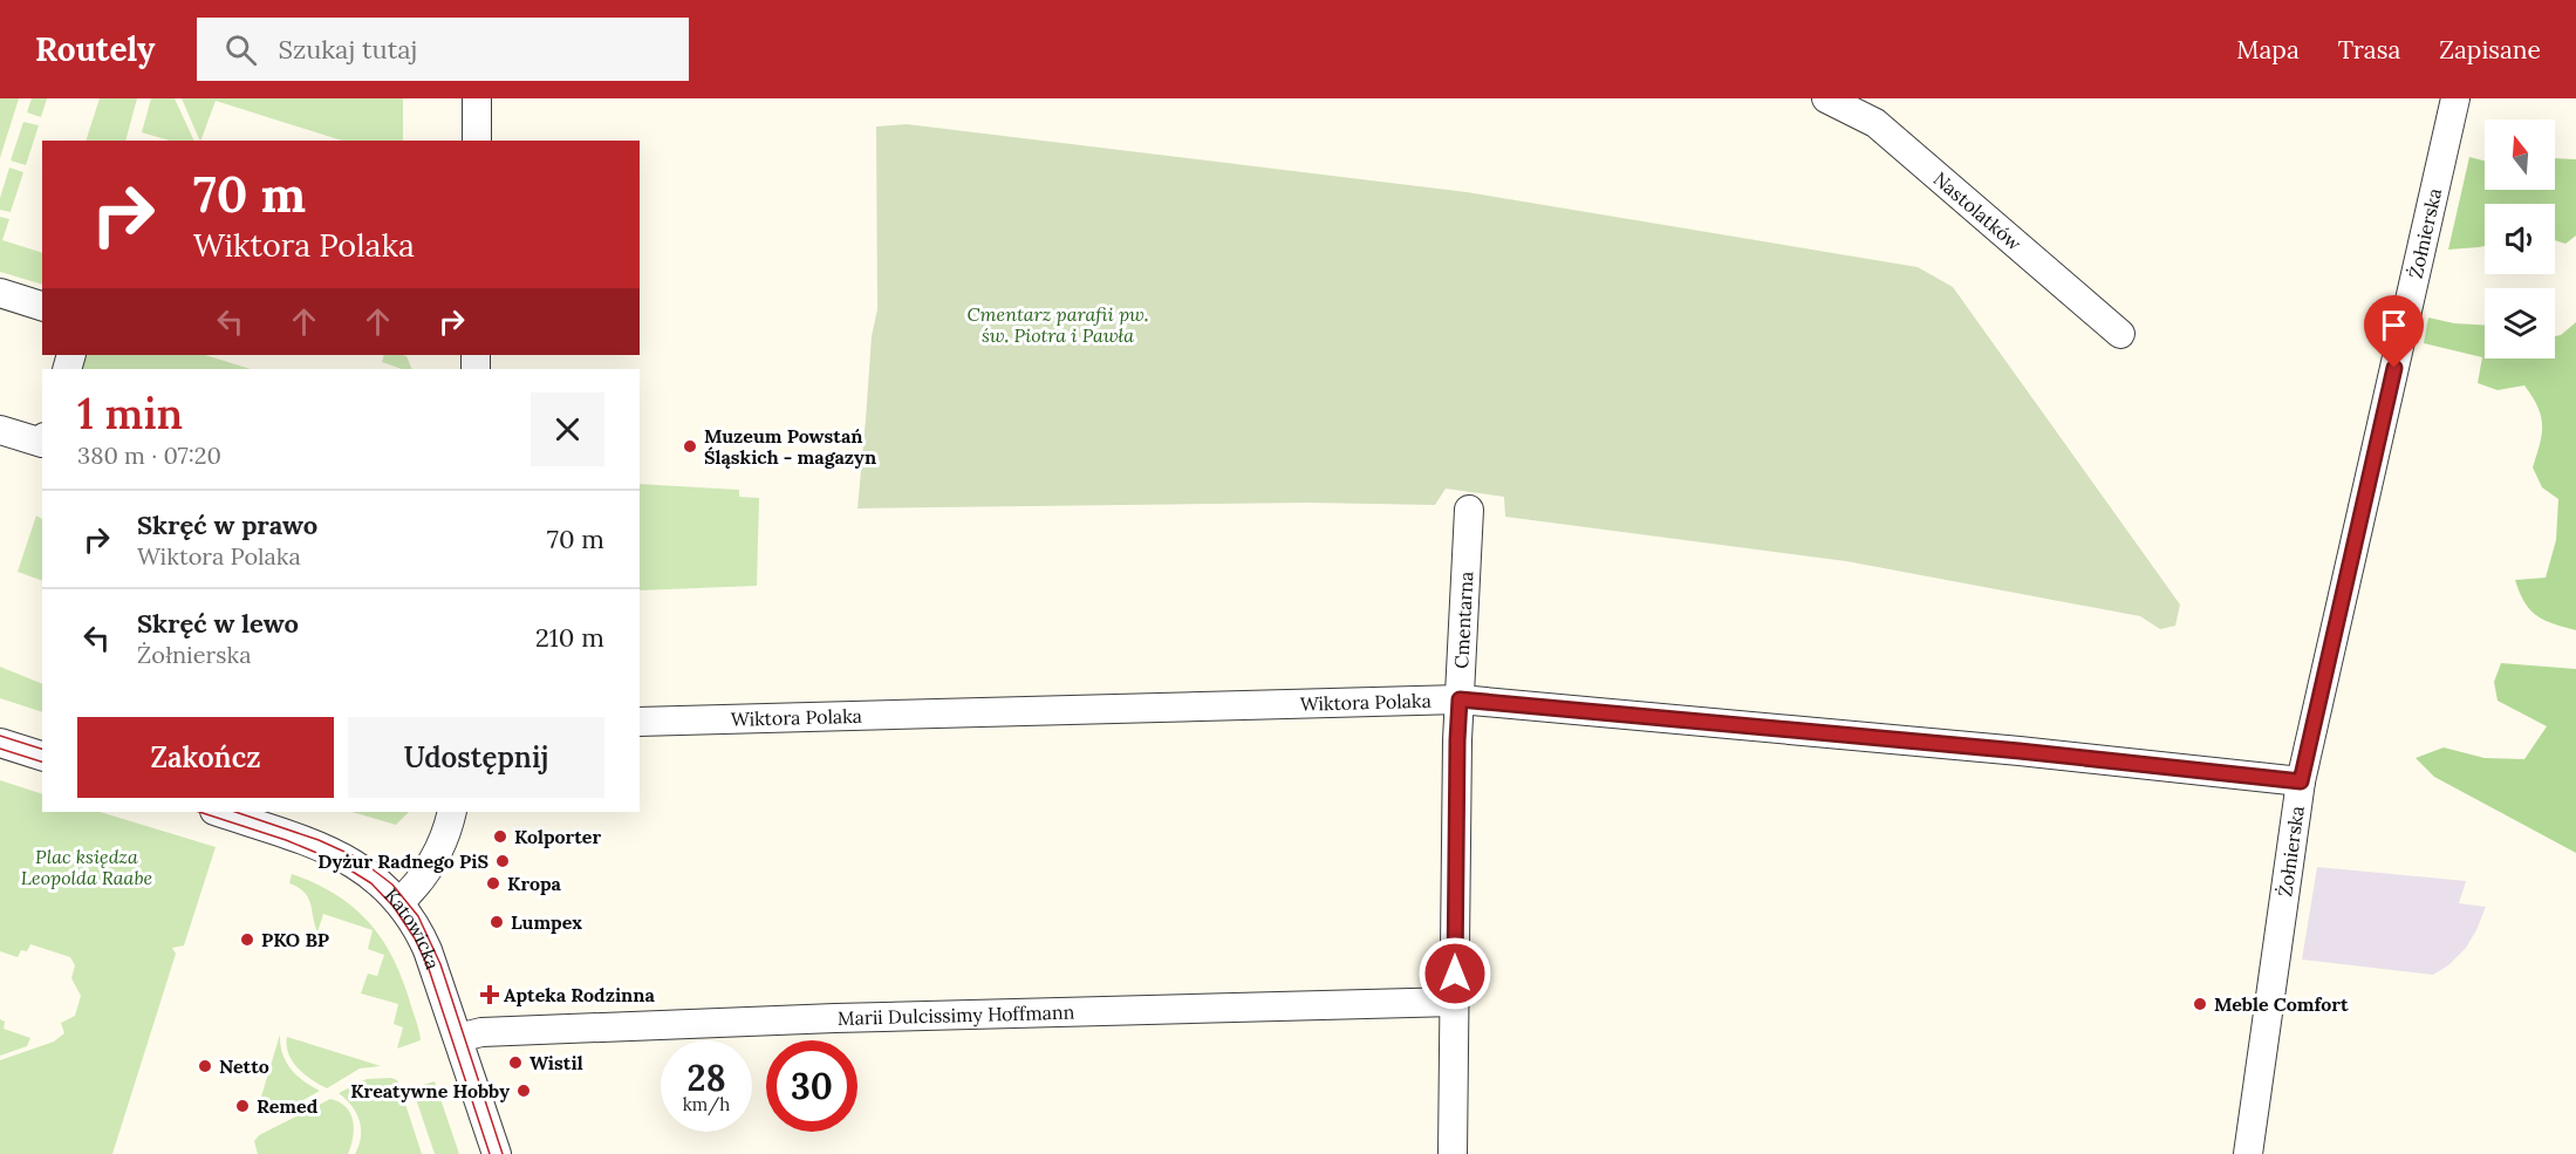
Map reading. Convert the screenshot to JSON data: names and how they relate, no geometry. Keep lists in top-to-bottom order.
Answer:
{
  "streets": {
    "street": [
      "Nastolatków",
      "Żołnierska",
      "Cmentarna",
      "Wiktora Polaka",
      "Katowicka",
      "Marii Dulcissimy Hoffmann"
    ]
  },
  "crossings": [
    ["Żołnierska", "Wiktora Polaka"],
    ["Cmentarna", "Wiktora Polaka"],
    ["Cmentarna", "Marii Dulcissimy Hoffmann"],
    ["Katowicka", "Marii Dulcissimy Hoffmann"]
  ],
  "parks": ["Cmentarz parafii pw. św. Piotra i Pawła", "Plac księdza Leopolda Raabe"],
  "places": {
    "other": [
      "Muzeum Powstań Śląskich - magazyn",
      "Kolporter",
      "Dyżur Radnego PiS",
      "Kropa",
      "Lumpex",
      "PKO BP",
      "Meble Comfort",
      "Wistil",
      "Netto",
      "Kreatywne Hobby",
      "Remed"
    ],
    "health": ["Apteka Rodzinna"]
  },
  "north": "top",
  "page": {
    "header": "Routely",
    "search": "Szukaj tutaj",
    "nav": ["Mapa", "Trasa", "Zapisane"],
    "turn": ["70 m", "Wiktora Polaka"],
    "heading": ["1 min", "380 m · 07:20"],
    "list": [
      {
        "name": "Skręć w prawo",
        "note": "Wiktora Polaka",
        "value": "70 m"
      },
      {
        "name": "Skręć w lewo",
        "note": "Żołnierska",
        "value": "210 m"
      }
    ],
    "buttons": ["Zakończ", "Udostępnij"],
    "speed": "28 km/h",
    "limit": "30"
  }
}
